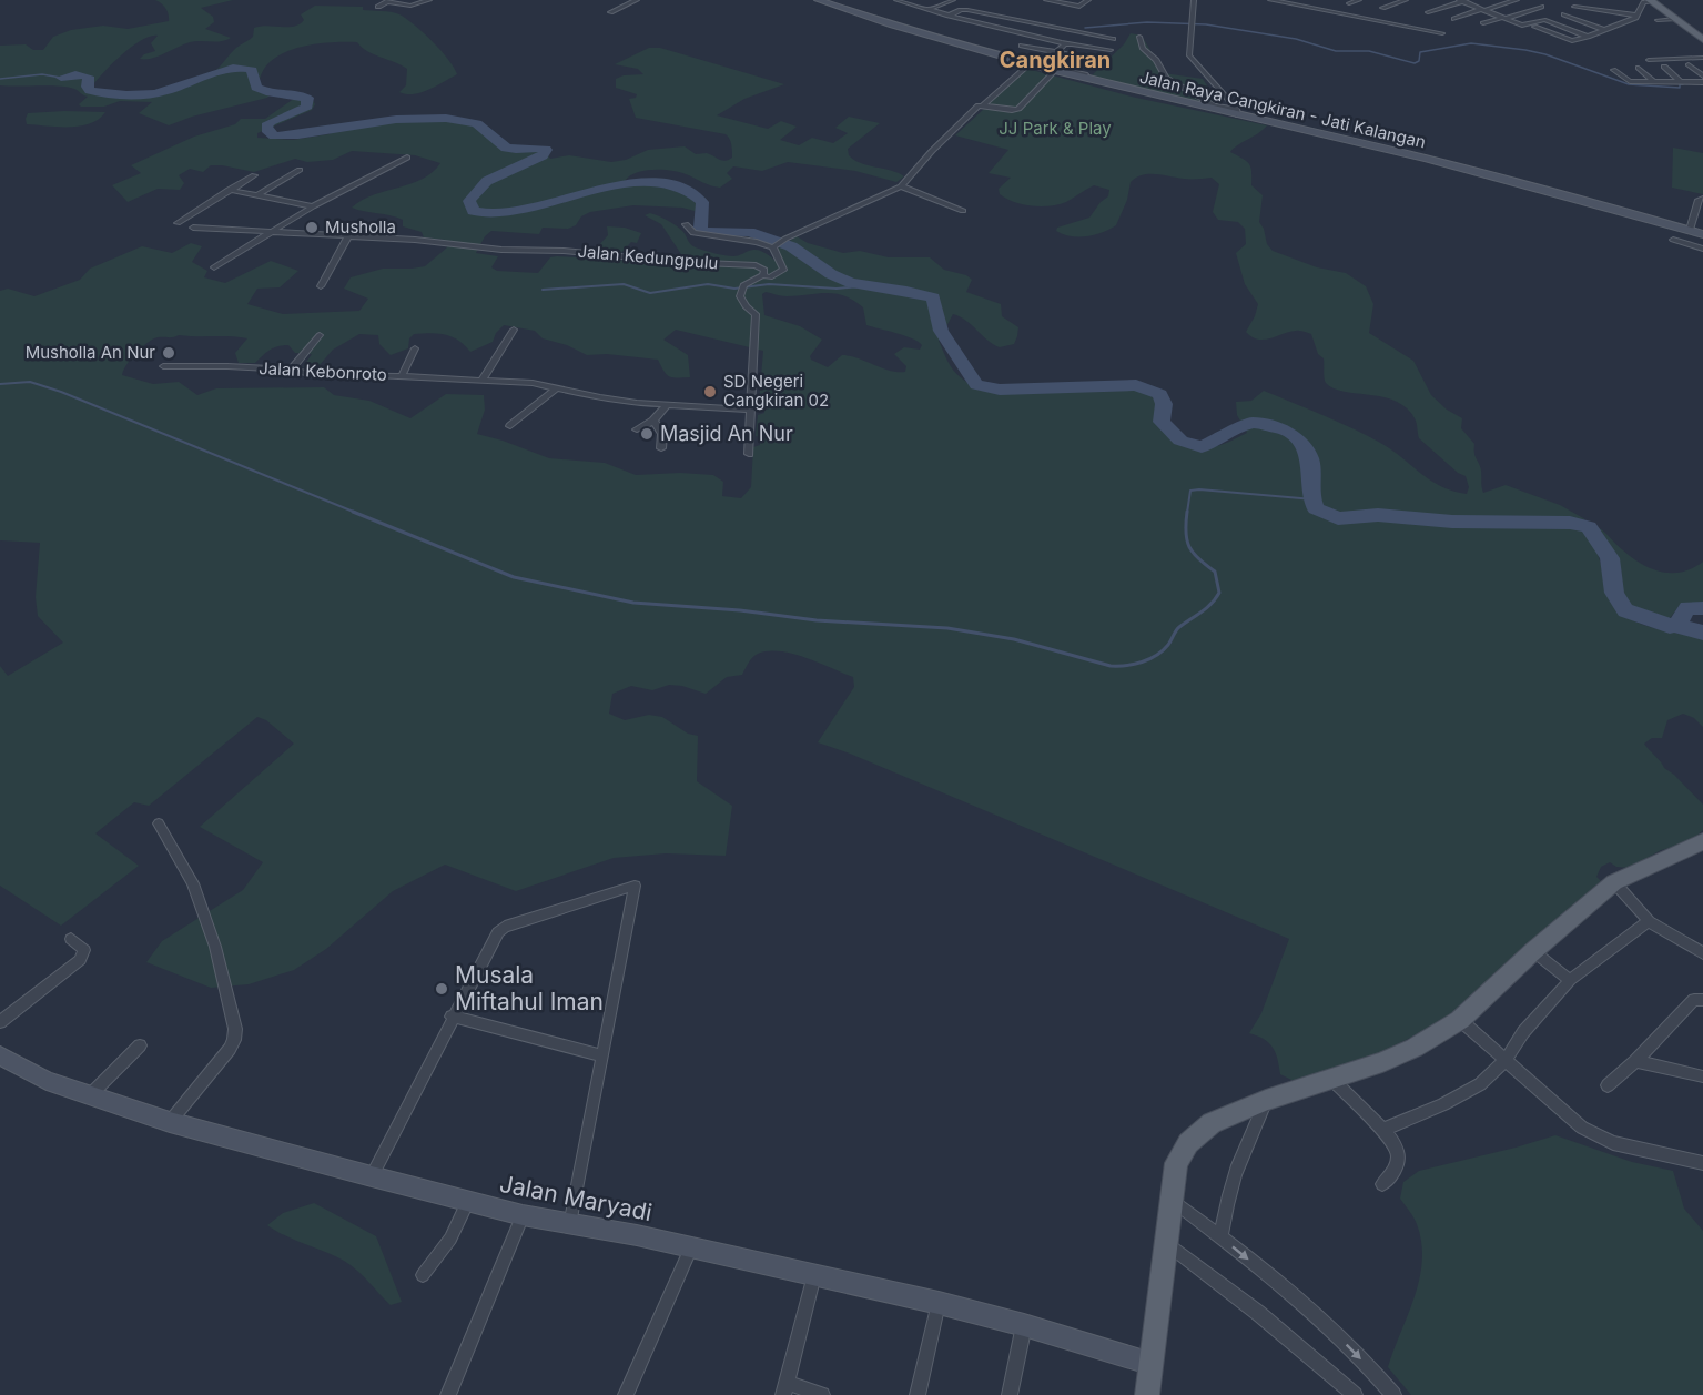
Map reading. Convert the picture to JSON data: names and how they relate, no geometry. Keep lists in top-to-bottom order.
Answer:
{
  "streets": {
    "street": [
      "Jalan Raya Cangkiran - Jati Kalangan",
      "Jalan Kedungpulu",
      "Jalan Kebonroto",
      "Jalan Maryadi"
    ]
  },
  "districts": ["Cangkiran"],
  "parks": ["JJ Park & Play"],
  "places": [
    "Musholla",
    "Musholla An Nur",
    "SD Negeri Cangkiran 02",
    "Masjid An Nur",
    "Musala Miftahul Iman"
  ]
}
